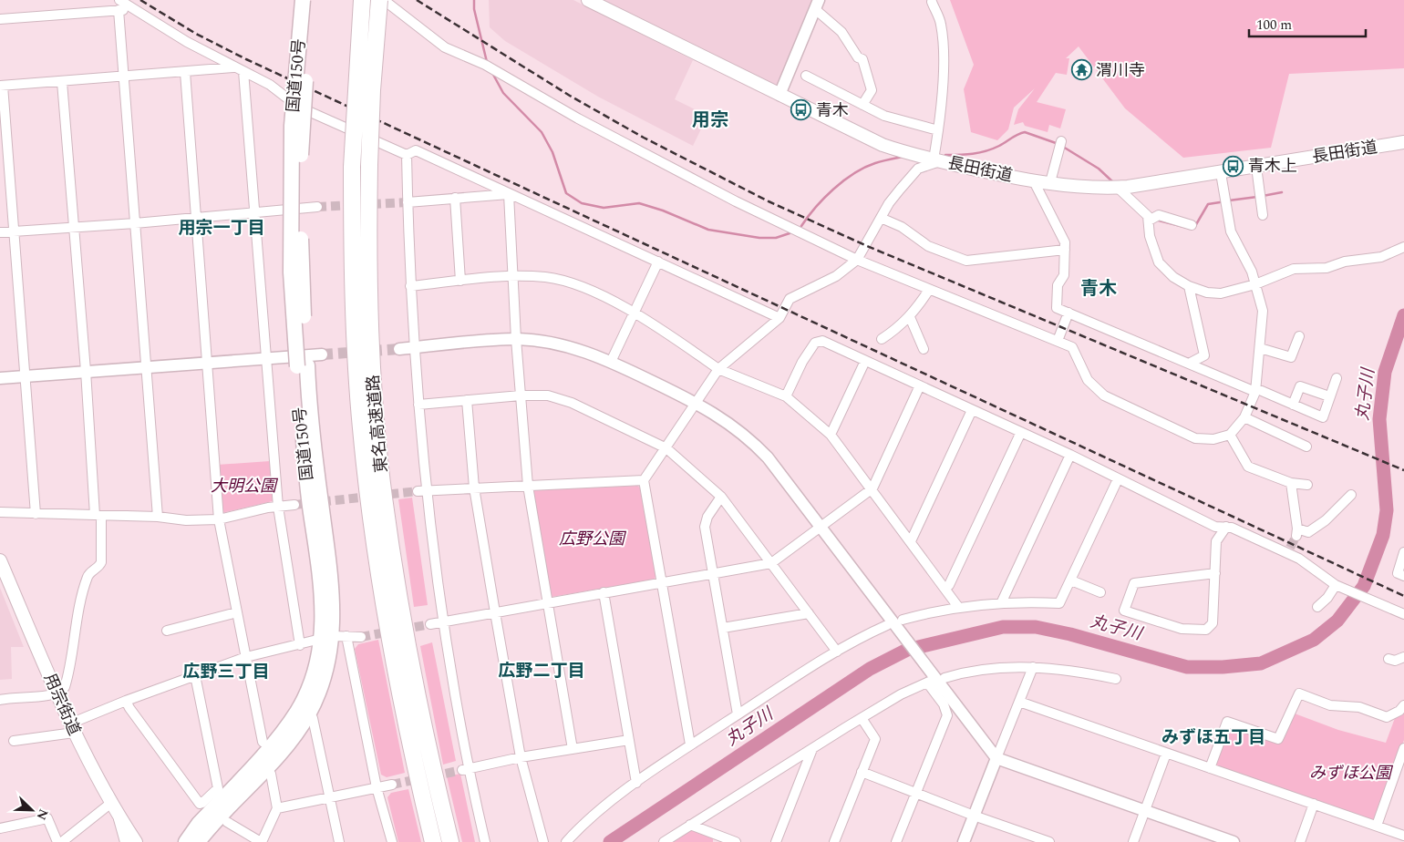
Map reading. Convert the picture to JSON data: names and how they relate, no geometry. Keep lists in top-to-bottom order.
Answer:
{
  "streets": {
    "highway": ["国道150号", "東名高速道路"],
    "main road": ["長田街道", "用宗街道"]
  },
  "districts": [
    "用宗",
    "用宗一丁目",
    "青木",
    "広野二丁目",
    "広野三丁目",
    "みずほ五丁目"
  ],
  "water": ["丸子川"],
  "parks": ["大明公園", "広野公園", "みずほ公園"],
  "places": {
    "temple": ["渭川寺"],
    "bus stop": ["青木", "青木上"]
  },
  "scale_bar": "100 m",
  "north": "bottom right"
}
